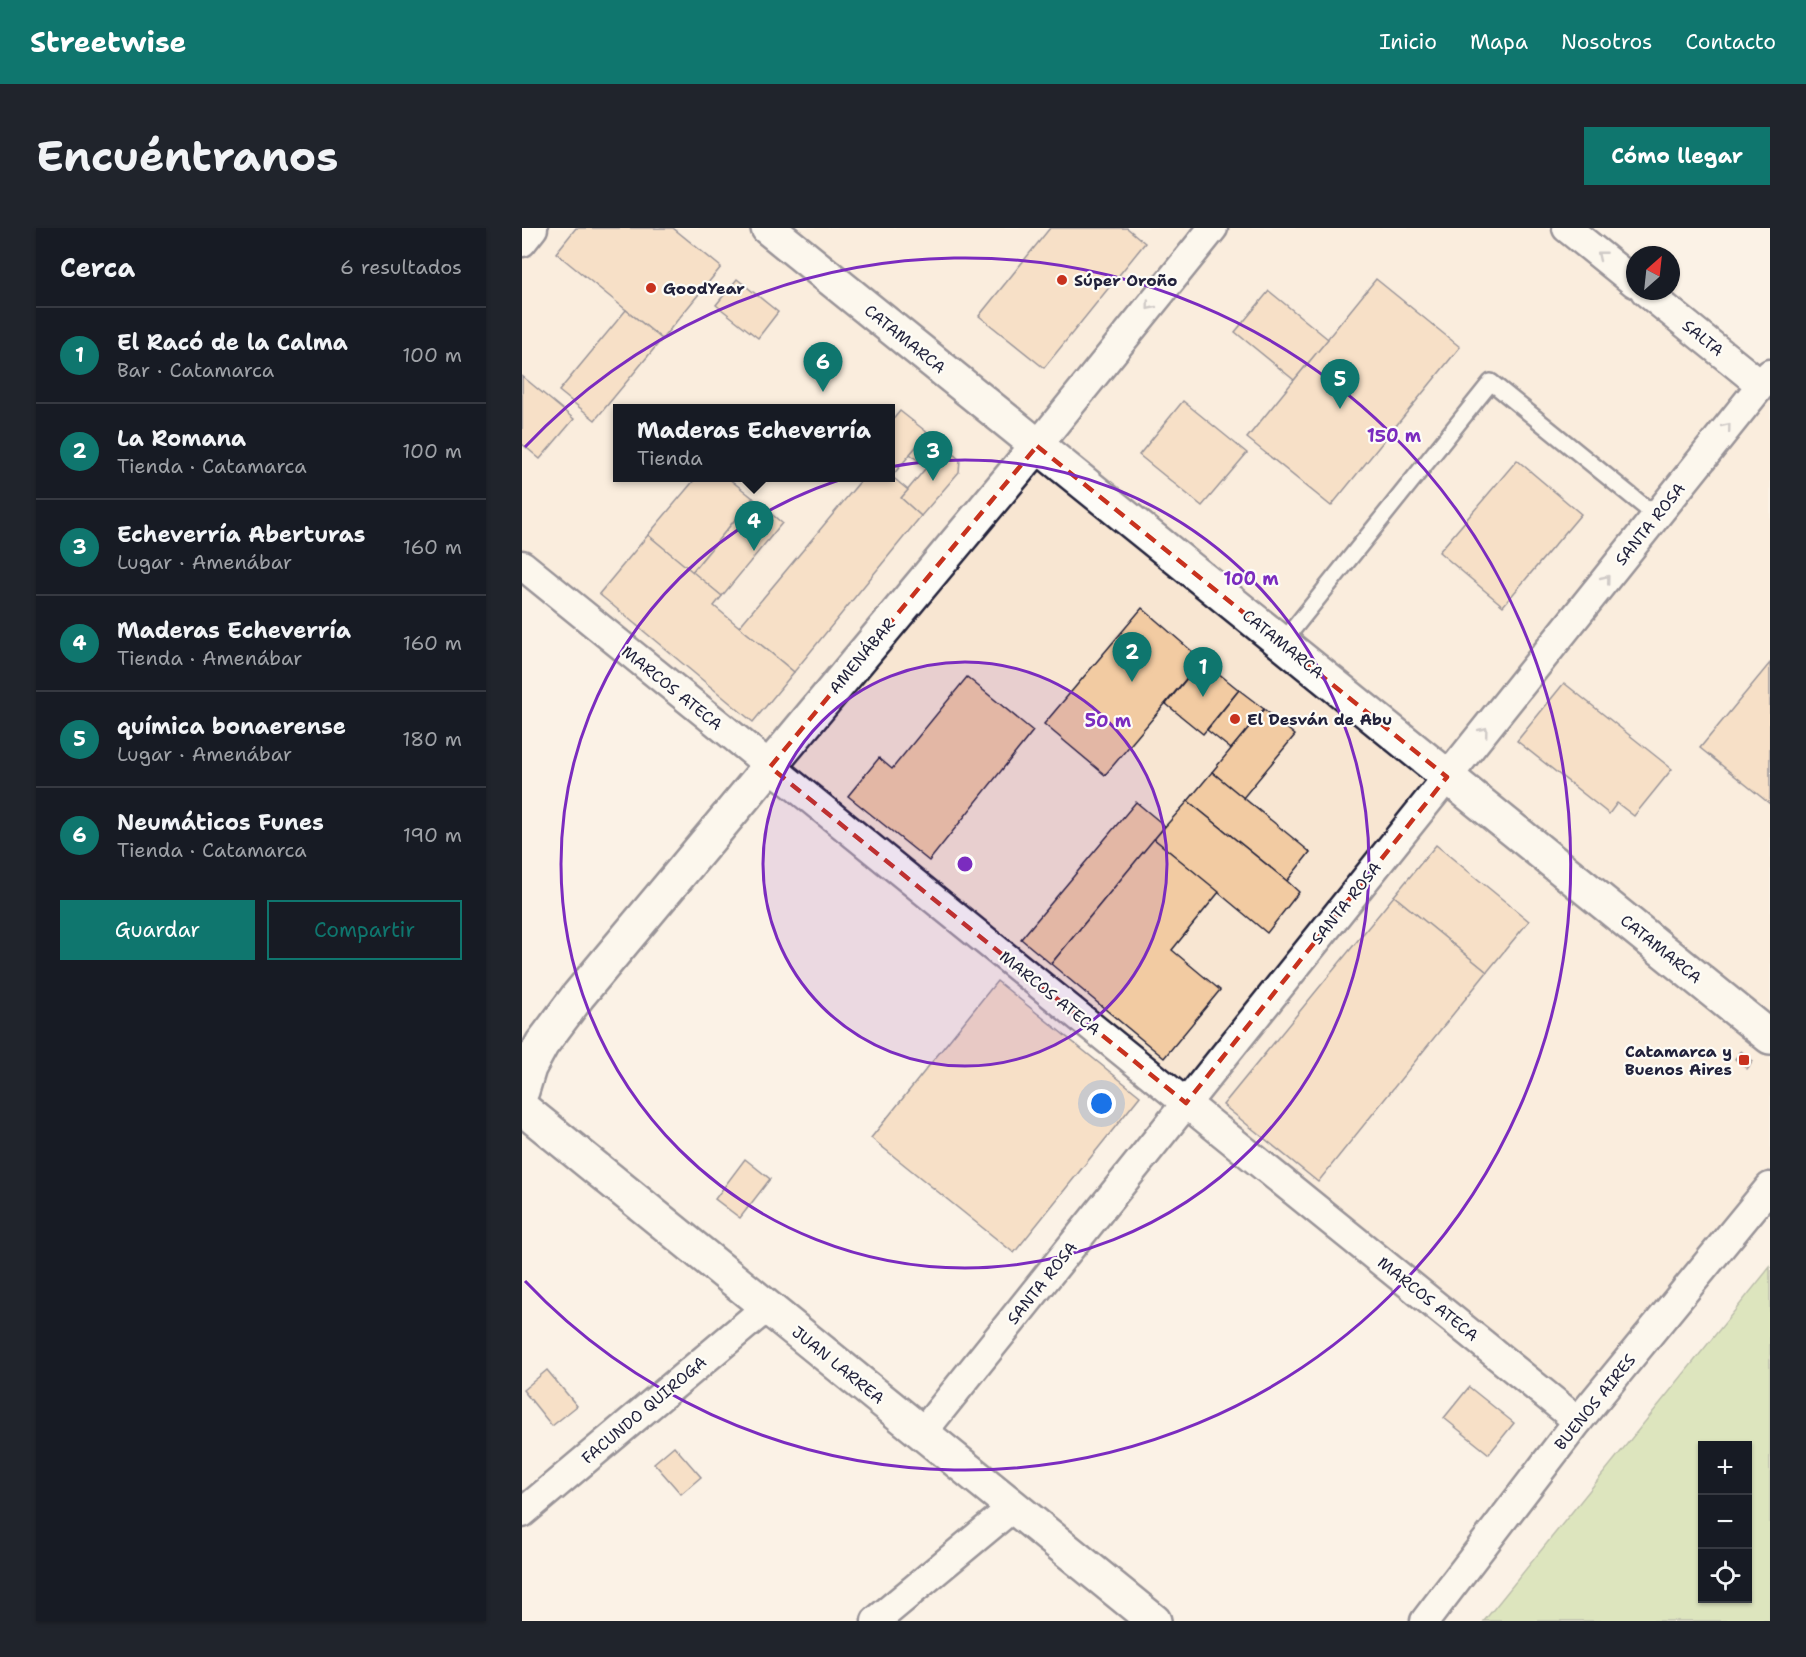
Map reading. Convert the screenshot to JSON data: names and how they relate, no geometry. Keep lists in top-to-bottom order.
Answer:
{
  "streets": {
    "street": [
      "SALTA",
      "CATAMARCA",
      "SANTA ROSA",
      "AMENÁBAR",
      "MARCOS ATECA",
      "JUAN LARREA",
      "BUENOS AIRES",
      "FACUNDO QUIROGA"
    ]
  },
  "crossings": [
    ["SALTA", "SANTA ROSA"],
    ["CATAMARCA", "SANTA ROSA"],
    ["CATAMARCA", "AMENÁBAR"],
    ["SANTA ROSA", "MARCOS ATECA"],
    ["SANTA ROSA", "JUAN LARREA"],
    ["AMENÁBAR", "MARCOS ATECA"],
    ["MARCOS ATECA", "BUENOS AIRES"],
    ["JUAN LARREA", "FACUNDO QUIROGA"]
  ],
  "one_way": ["SANTA ROSA"],
  "places": {
    "other": ["Súper Oroño", "GoodYear", "El Desván de Abu"],
    "transit": ["Catamarca y Buenos Aires"]
  },
  "north": "top right",
  "page": {
    "header": "Streetwise",
    "nav": [
      "Inicio",
      "Mapa",
      "Nosotros",
      "Contacto"
    ],
    "buttons": [
      "Cómo llegar",
      ["Guardar", "Compartir"]
    ],
    "title": "Encuéntranos",
    "heading": ["Cerca", "6 resultados"],
    "list": [
      {
        "mark": "1",
        "name": "El Racó de la Calma",
        "note": "Bar · Catamarca",
        "value": "100 m"
      },
      {
        "mark": "2",
        "name": "La Romana",
        "note": "Tienda · Catamarca",
        "value": "100 m"
      },
      {
        "mark": "3",
        "name": "Echeverría Aberturas",
        "note": "Lugar · Amenábar",
        "value": "160 m"
      },
      {
        "mark": "4",
        "name": "Maderas Echeverría",
        "note": "Tienda · Amenábar",
        "value": "160 m"
      },
      {
        "mark": "5",
        "name": "química bonaerense",
        "note": "Lugar · Amenábar",
        "value": "180 m"
      },
      {
        "mark": "6",
        "name": "Neumáticos Funes",
        "note": "Tienda · Catamarca",
        "value": "190 m"
      }
    ],
    "pins": [
      "6",
      "5",
      "3",
      "4",
      "2",
      "1"
    ],
    "popup": ["Maderas Echeverría", "Tienda"],
    "map_buttons": ["+", "−"]
  },
  "rings": ["150 m", "100 m", "50 m"]
}
